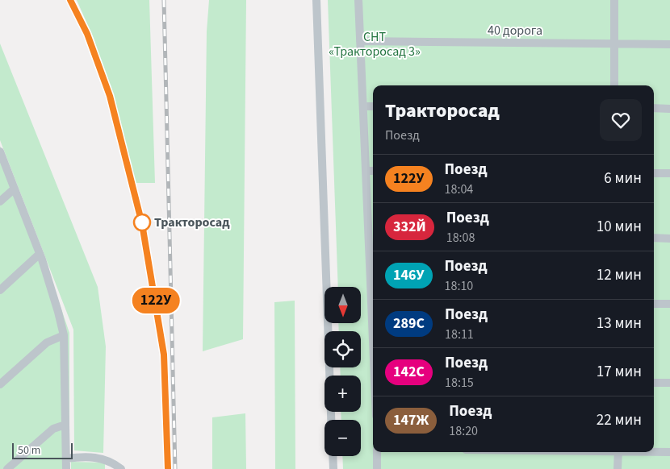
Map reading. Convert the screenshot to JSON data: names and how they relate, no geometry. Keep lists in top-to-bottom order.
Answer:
{
  "streets": {
    "street": ["40 дорога"]
  },
  "parks": ["СНТ «Тракторосад 3»"],
  "places": ["Тракторосад"],
  "scale_bar": "50 m",
  "north": "bottom",
  "page": {
    "on_map": "122У",
    "heading": ["Тракторосад", "Поезд"],
    "list": [
      {
        "mark": "122У",
        "name": "Поезд",
        "note": "18:04",
        "value": "6 мин"
      },
      {
        "mark": "332Й",
        "name": "Поезд",
        "note": "18:08",
        "value": "10 мин"
      },
      {
        "mark": "146У",
        "name": "Поезд",
        "note": "18:10",
        "value": "12 мин"
      },
      {
        "mark": "289С",
        "name": "Поезд",
        "note": "18:11",
        "value": "13 мин"
      },
      {
        "mark": "142С",
        "name": "Поезд",
        "note": "18:15",
        "value": "17 мин"
      },
      {
        "mark": "147Ж",
        "name": "Поезд",
        "note": "18:20",
        "value": "22 мин"
      }
    ],
    "map_buttons": ["+", "−"],
    "scale": "50 m"
  }
}
